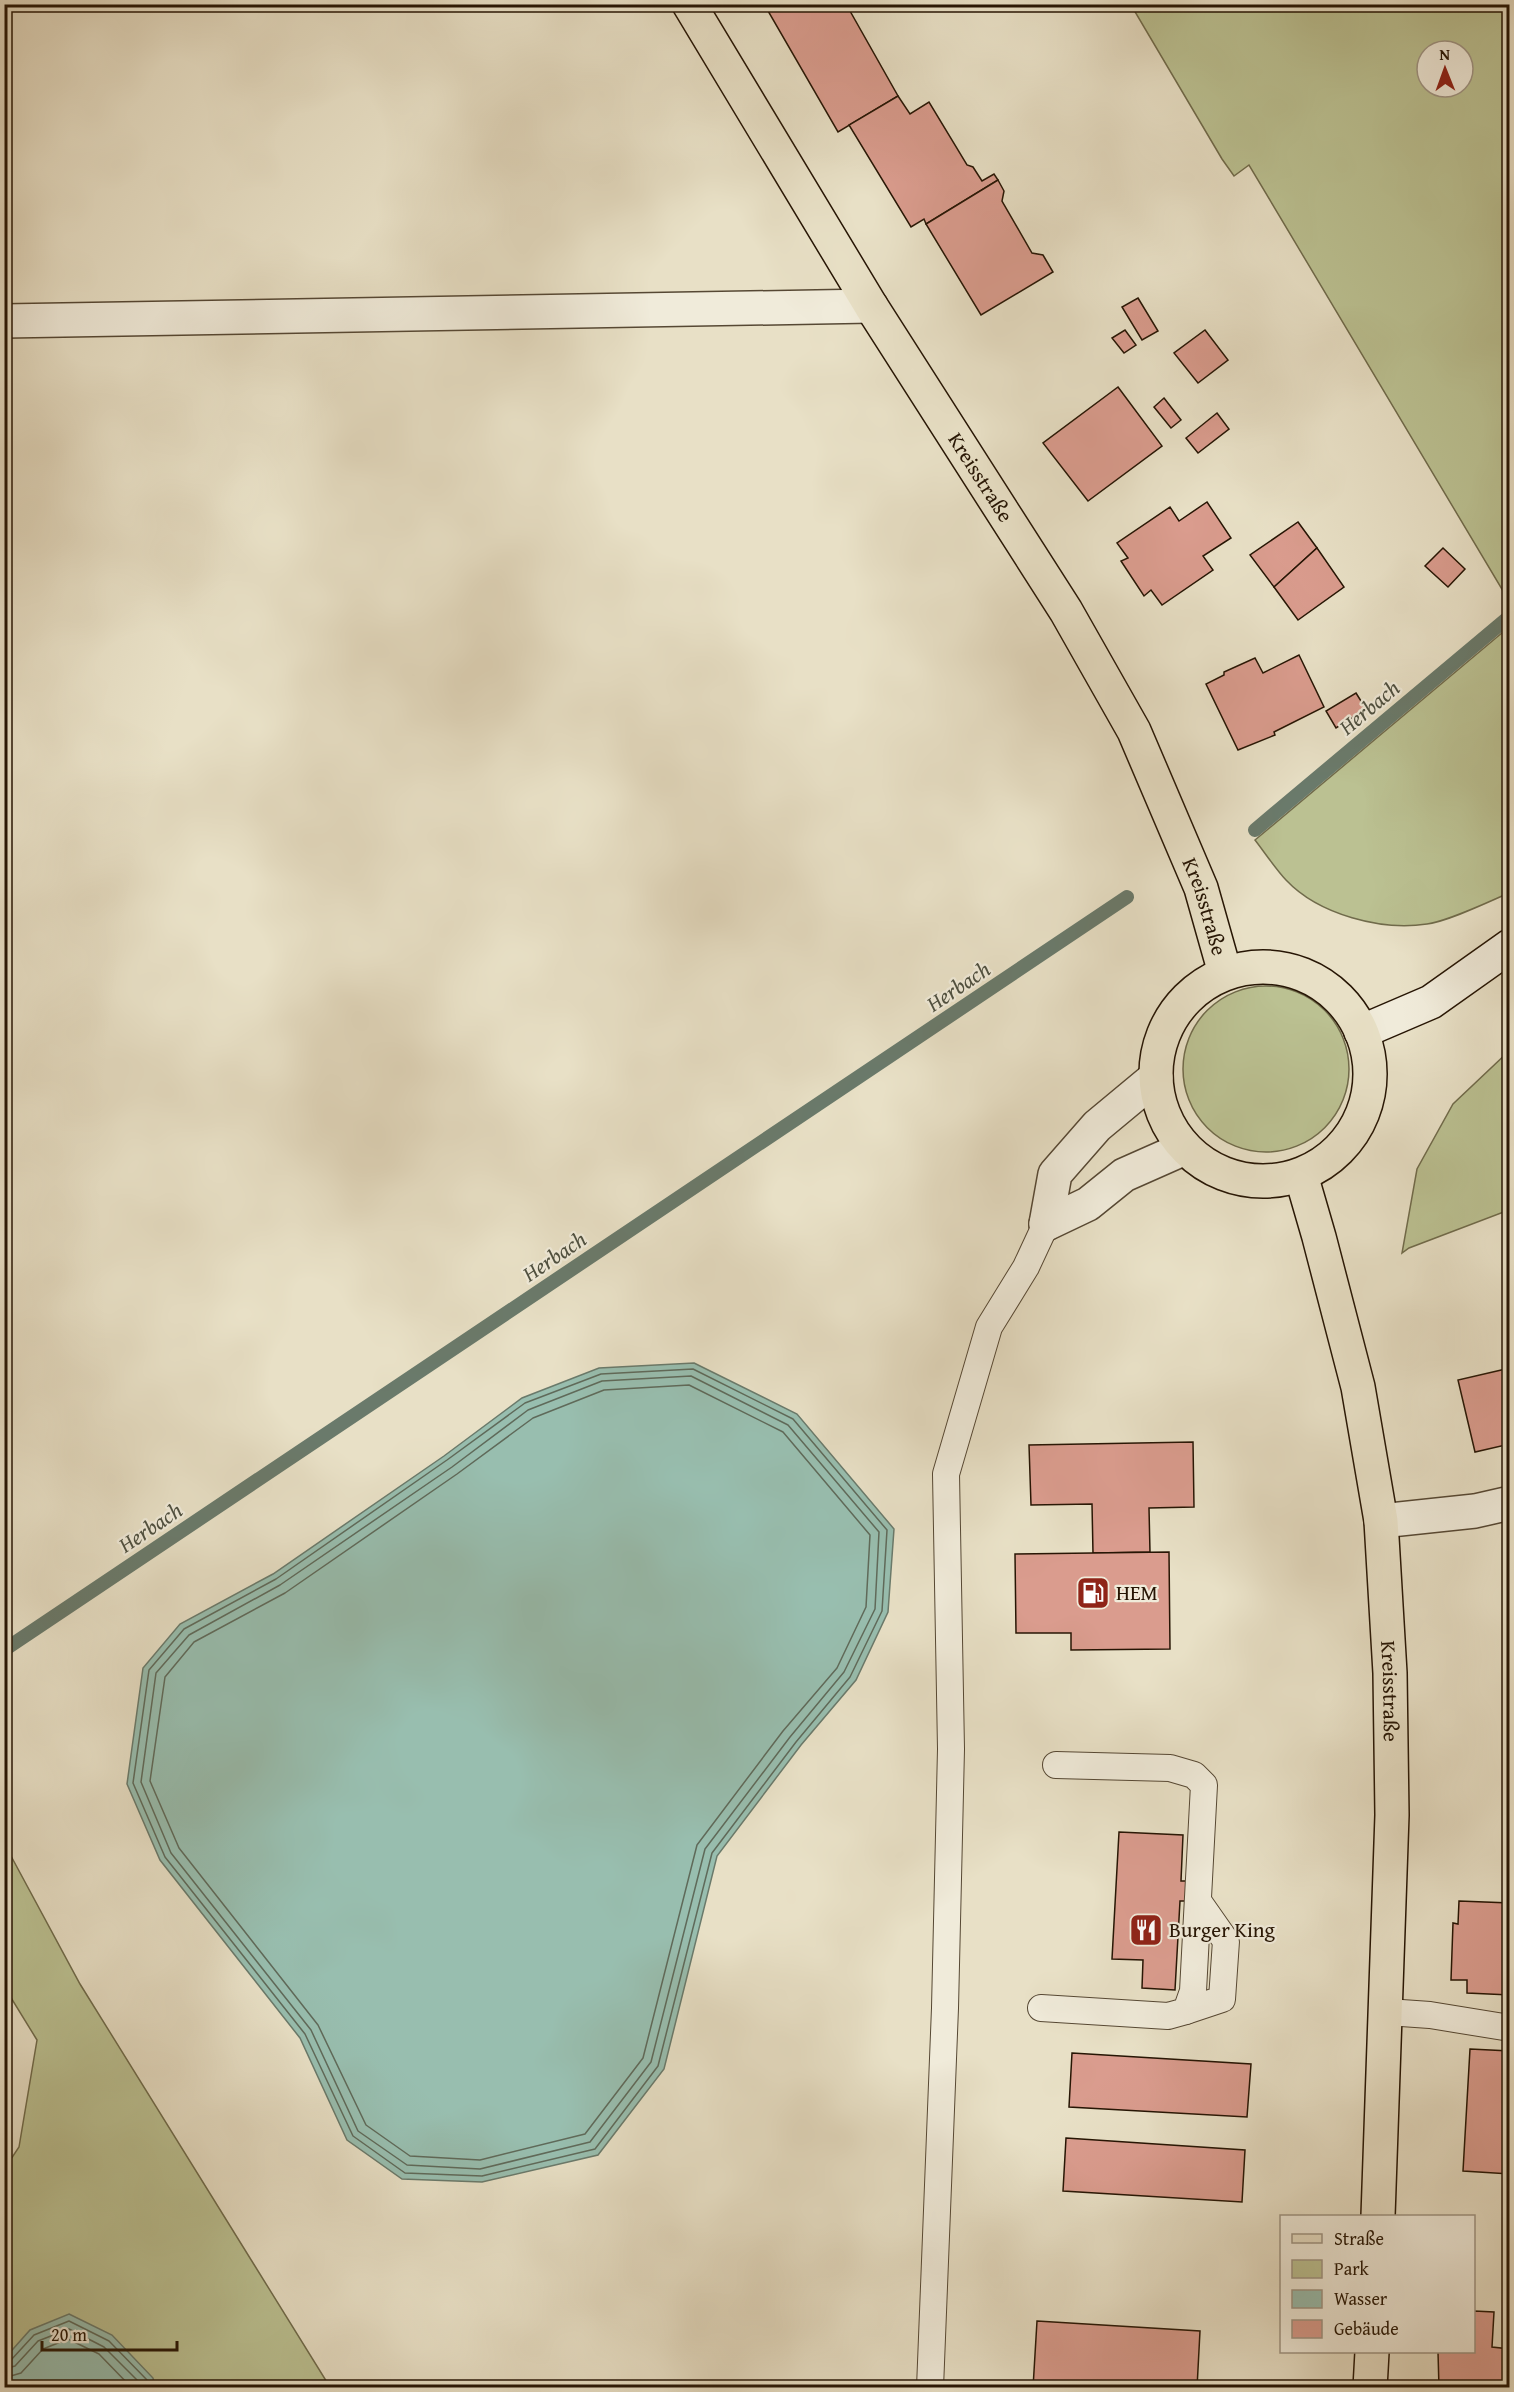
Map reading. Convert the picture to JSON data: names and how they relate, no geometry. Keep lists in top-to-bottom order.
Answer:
{
  "streets": {
    "main road": ["Kreisstraße"]
  },
  "water": ["Herbach"],
  "places": {
    "fuel station": ["HEM"],
    "restaurant": ["Burger King"]
  },
  "legend": [
    "Straße",
    "Park",
    "Wasser",
    "Gebäude"
  ],
  "scale_bar": "20 m",
  "north": "top"
}
